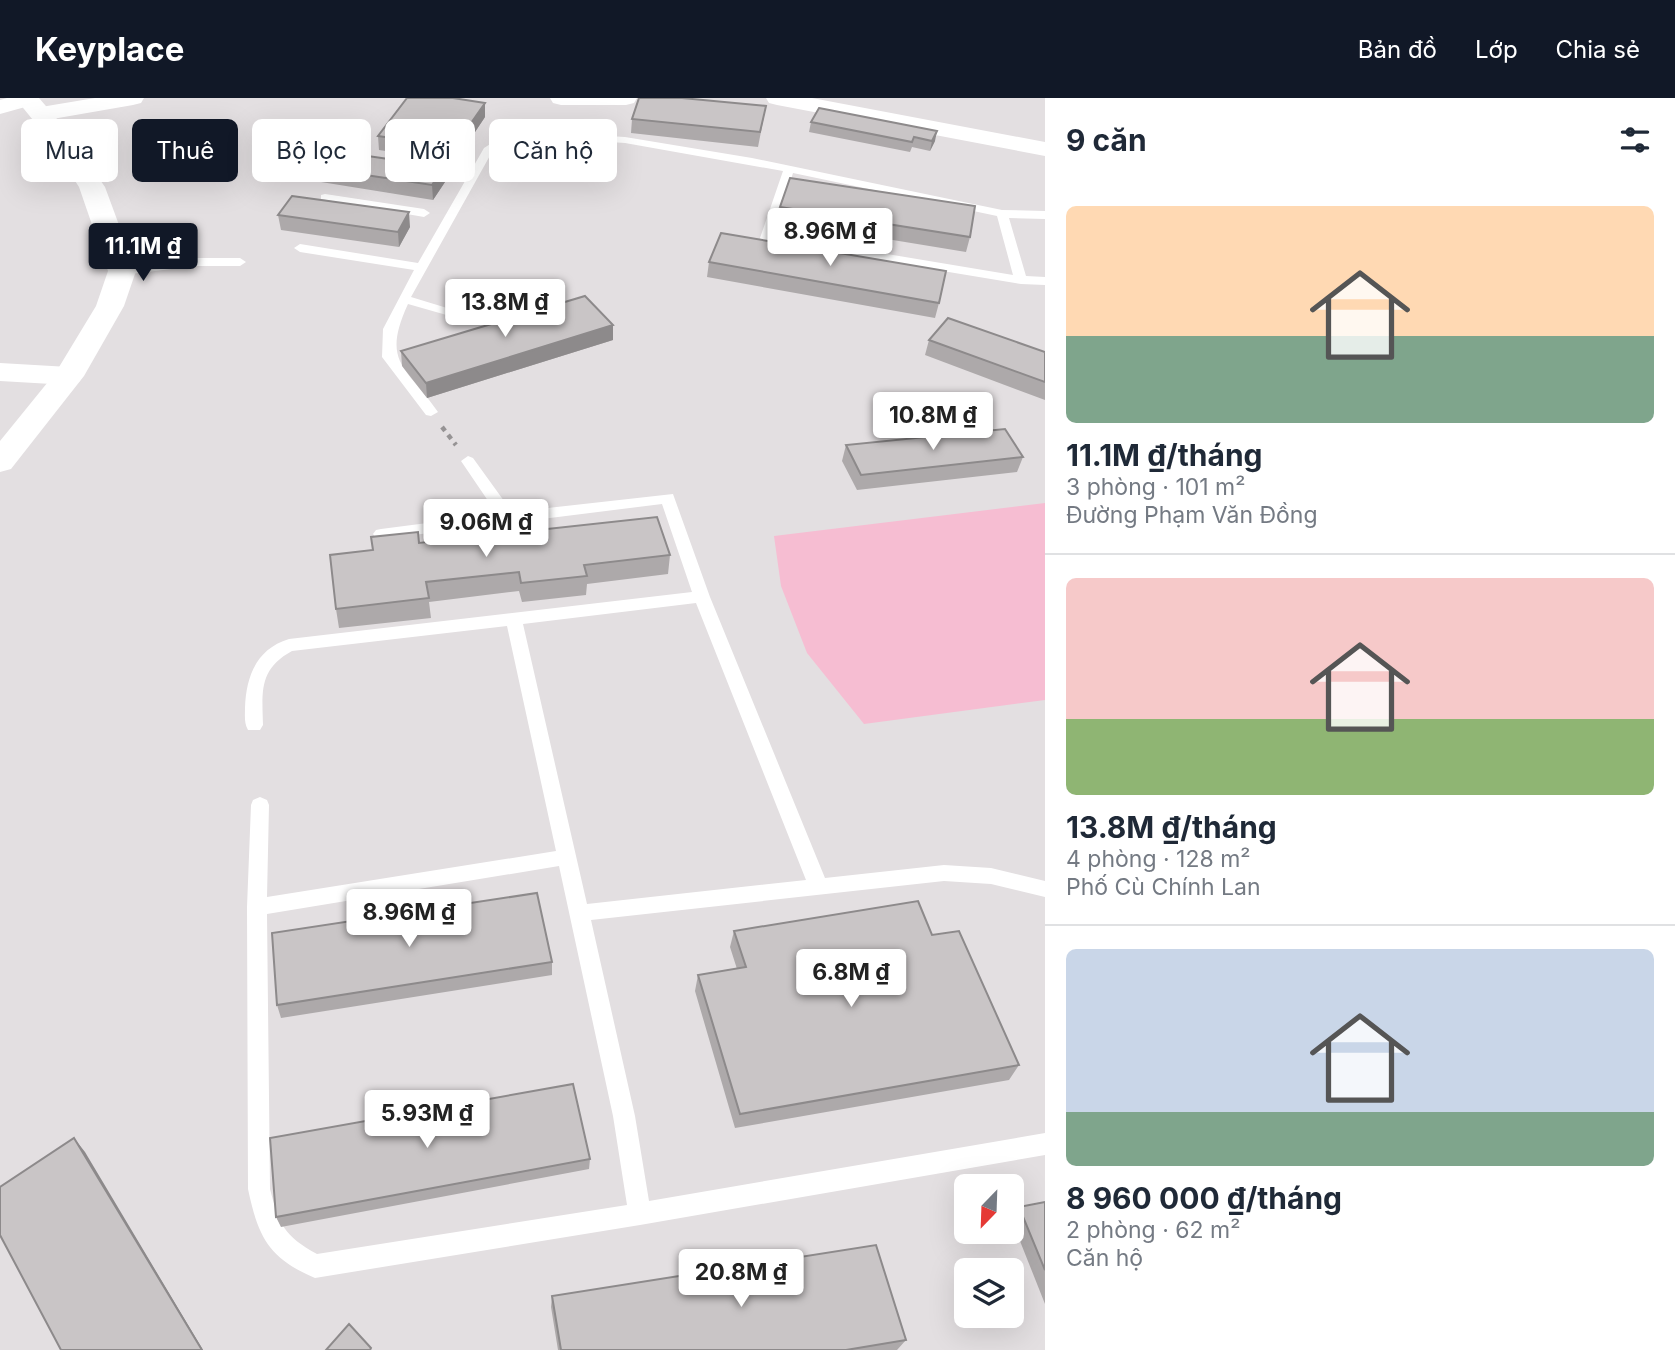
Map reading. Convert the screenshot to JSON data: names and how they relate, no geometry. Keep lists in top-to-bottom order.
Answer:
{
  "north": "bottom left",
  "page": {
    "header": "Keyplace",
    "nav": ["Bản đồ", "Lớp", "Chia sẻ"],
    "heading": "9 căn",
    "chip": [
      "Mua",
      "Thuê",
      "Bộ lọc",
      "Mới",
      "Căn hộ"
    ],
    "list": [
      {
        "name": "11.1M ₫/tháng",
        "note": "3 phòng · 101 m² · Đường Phạm Văn Đồng"
      },
      {
        "name": "13.8M ₫/tháng",
        "note": "4 phòng · 128 m² · Phố Cù Chính Lan"
      },
      {
        "name": "8 960 000 ₫/tháng",
        "note": "2 phòng · 62 m² · Căn hộ"
      }
    ],
    "price": [
      "8.96M ₫",
      "11.1M ₫",
      "13.8M ₫",
      "10.8M ₫",
      "9.06M ₫",
      "8.96M ₫",
      "6.8M ₫",
      "5.93M ₫",
      "20.8M ₫"
    ]
  }
}
